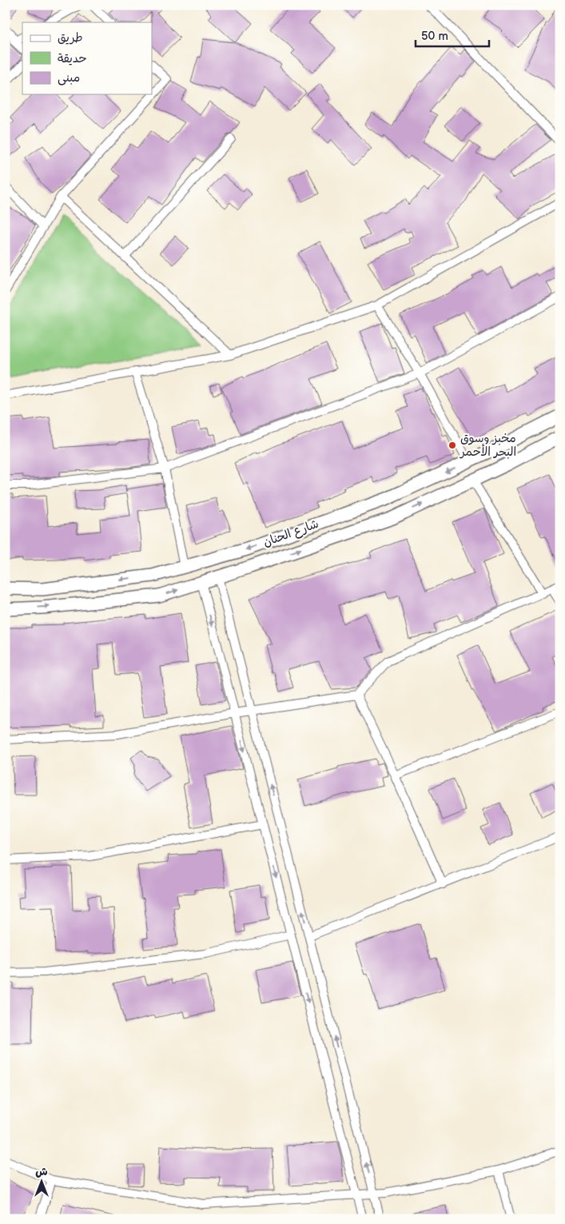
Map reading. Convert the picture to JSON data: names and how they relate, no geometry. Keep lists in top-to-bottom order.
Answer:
{
  "streets": {
    "main road": ["شارع الحنان"]
  },
  "places": ["مخبز وسوق البحر الأحمر"],
  "legend": ["طريق", "حديقة", "مبنى"],
  "scale_bar": "50 m",
  "north": "top"
}
